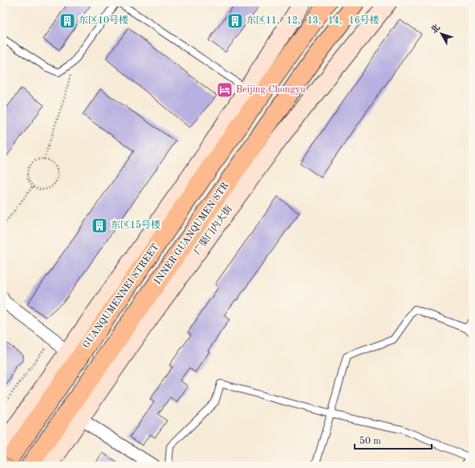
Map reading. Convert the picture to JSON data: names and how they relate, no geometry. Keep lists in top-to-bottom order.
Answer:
{
  "streets": {
    "main road": ["INNER GUANQUMEN STR", "GUANQUMENNEI STREET"],
    "street": ["广渠门内大街"]
  },
  "places": {
    "building": ["东区10号楼", "东区11，12，13，14，16号楼", "东区15号楼"],
    "hotel": ["Beijing Chongyu"]
  },
  "scale_bar": "50 m",
  "north": "top left"
}
